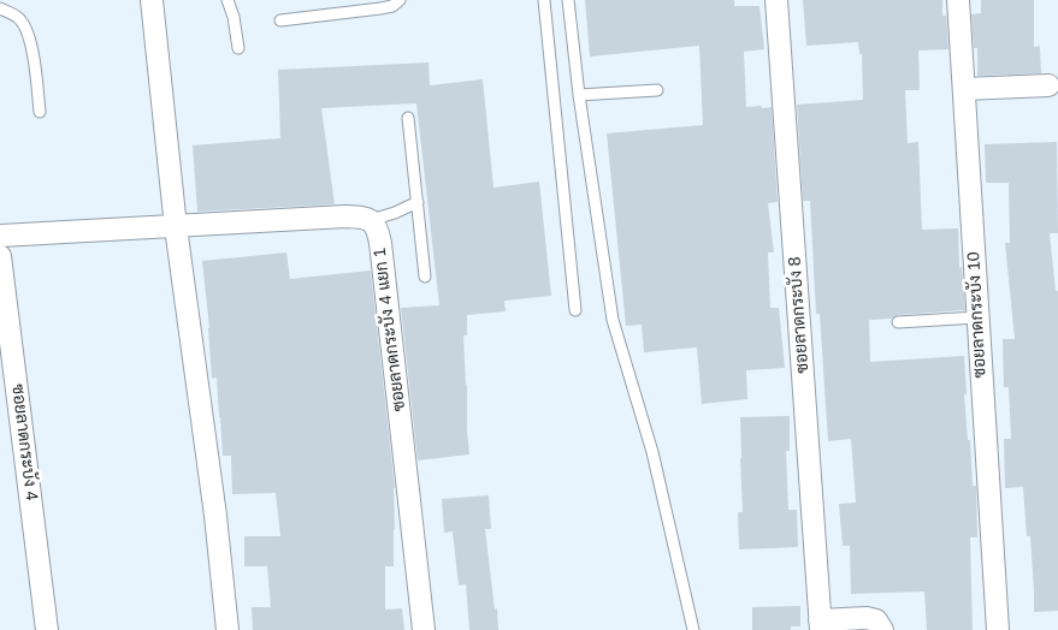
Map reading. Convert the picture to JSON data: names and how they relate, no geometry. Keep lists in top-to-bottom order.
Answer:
{
  "streets": {
    "street": [
      "ซอยลาดกระบัง 8",
      "ซอยลาดกระบัง 10",
      "ซอยลาดกระบัง 4 แยก 1",
      "ซอยลาดกระบัง 4"
    ]
  }
}
